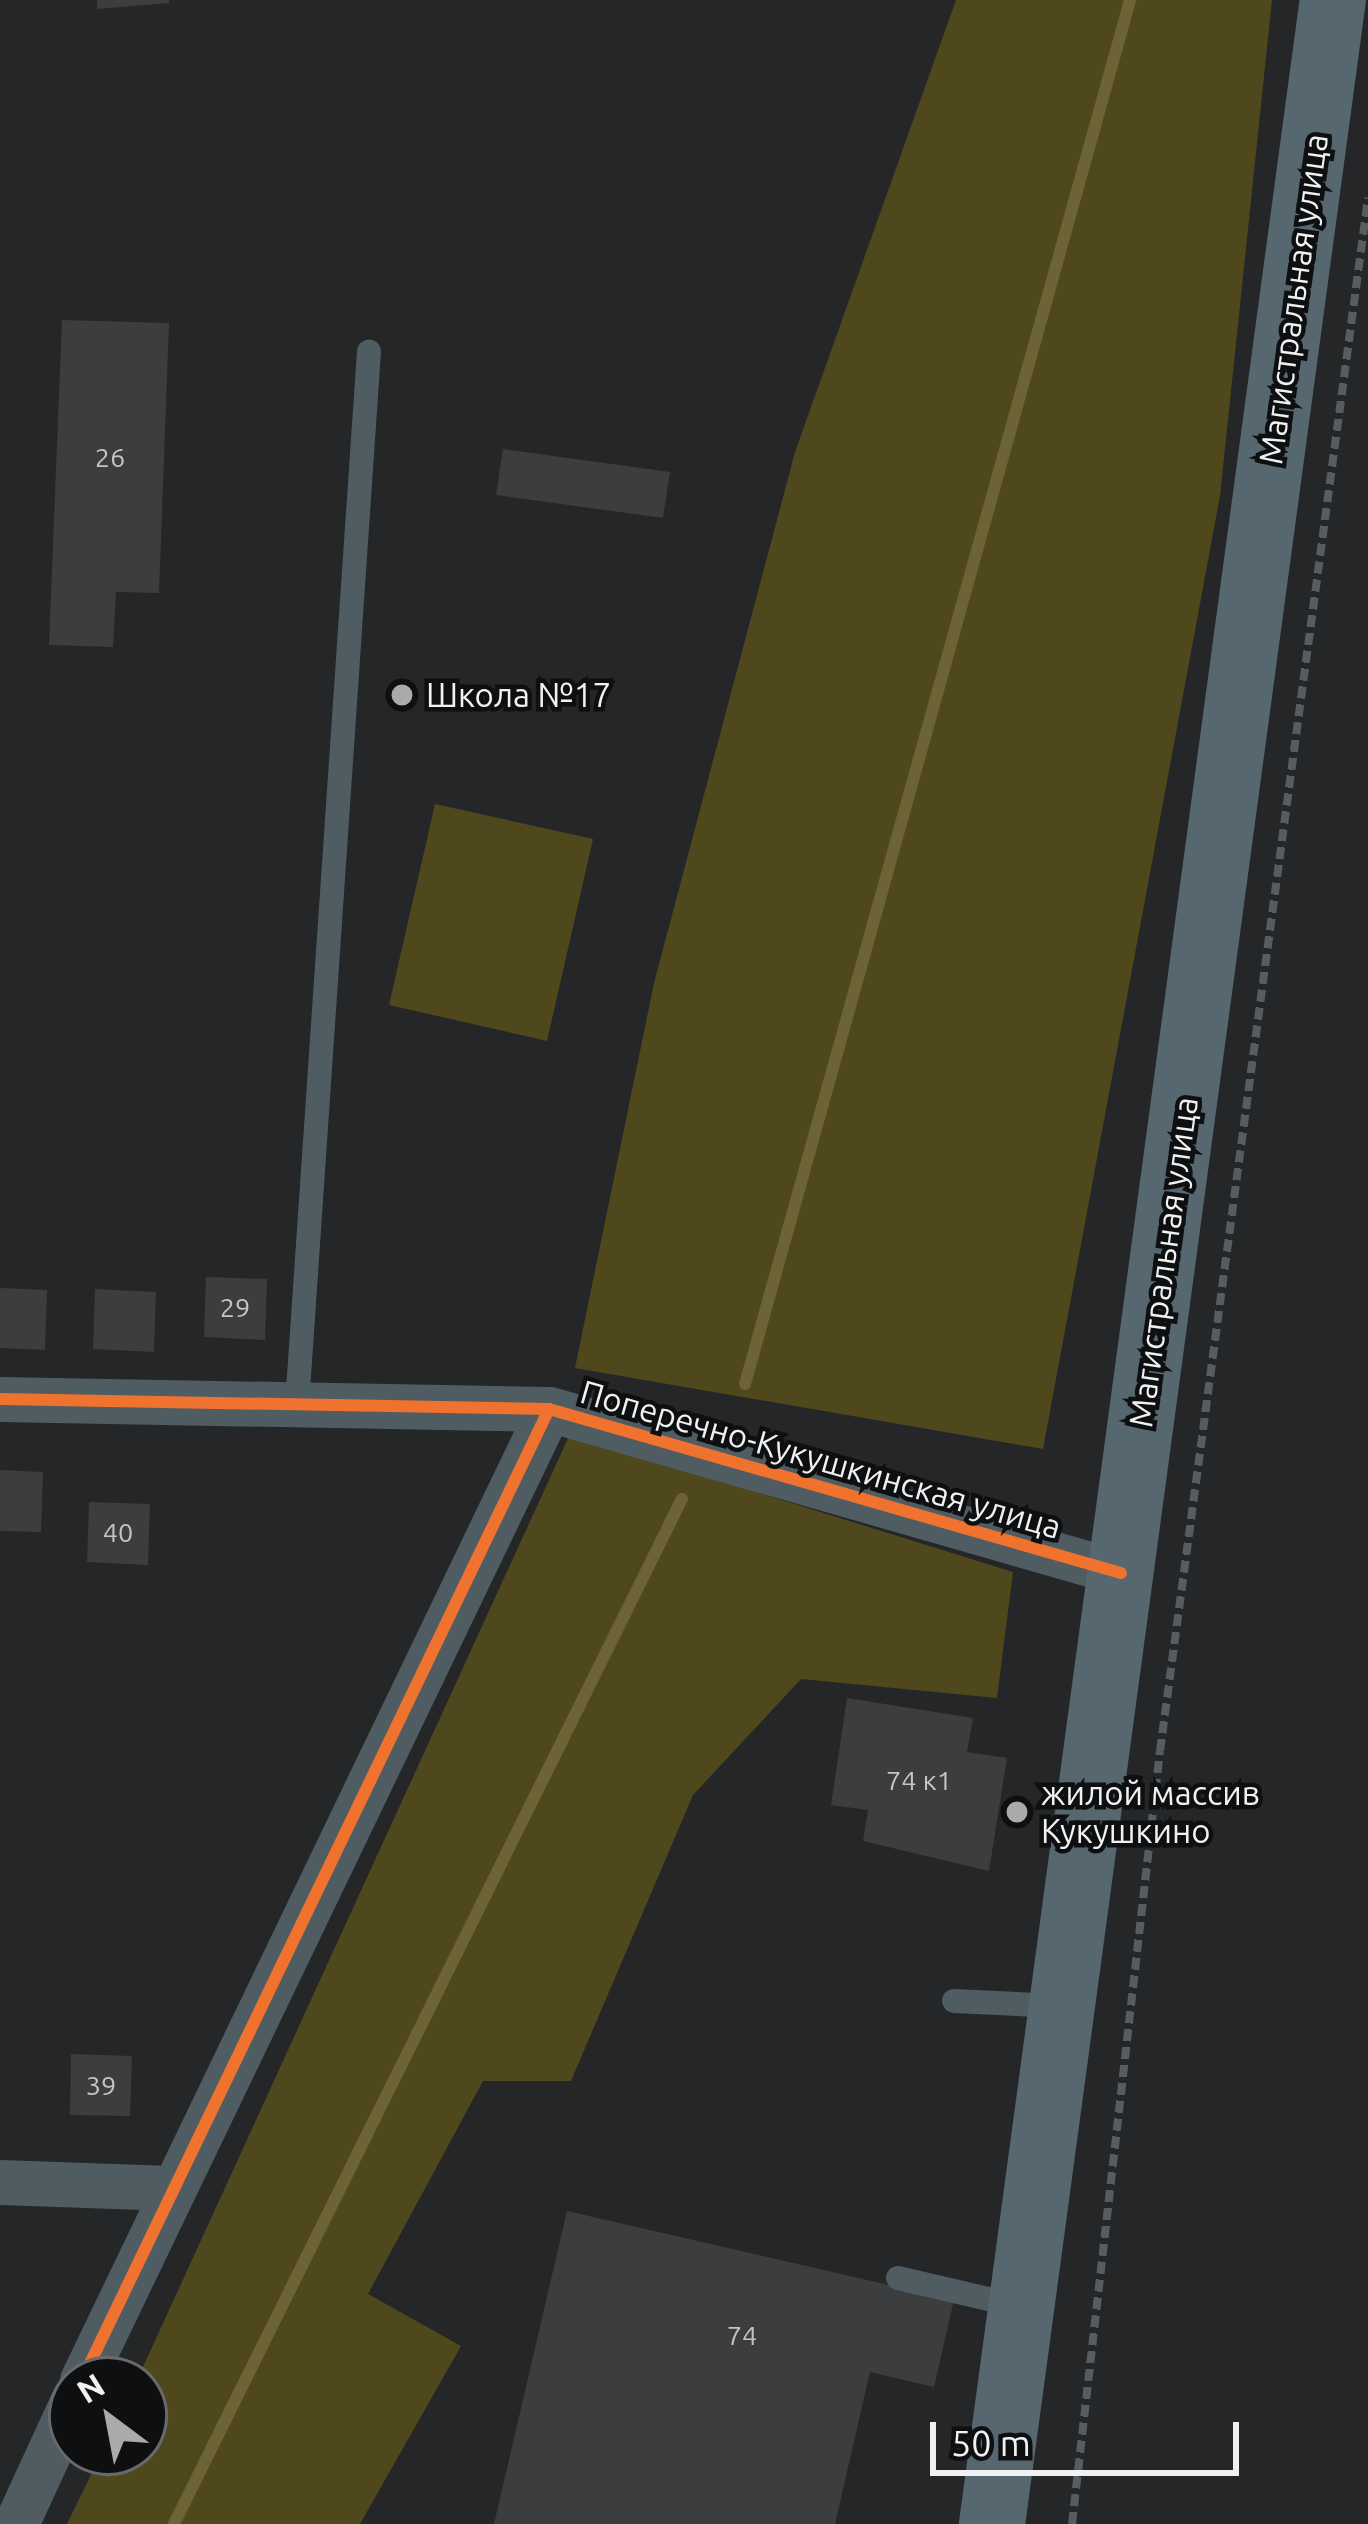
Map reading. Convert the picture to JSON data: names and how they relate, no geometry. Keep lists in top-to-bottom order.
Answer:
{
  "streets": {
    "main road": ["Магистральная улица"],
    "street": ["Поперечно-Кукушкинская улица"]
  },
  "crossings": [
    ["Магистральная улица", "Поперечно-Кукушкинская улица"]
  ],
  "places": ["Школа №17", "жилой массив Кукушкино"],
  "house_numbers": [
    "26",
    "29",
    "40",
    "74 к1",
    "39",
    "74"
  ],
  "scale_bar": "50 m",
  "north": "top left"
}
